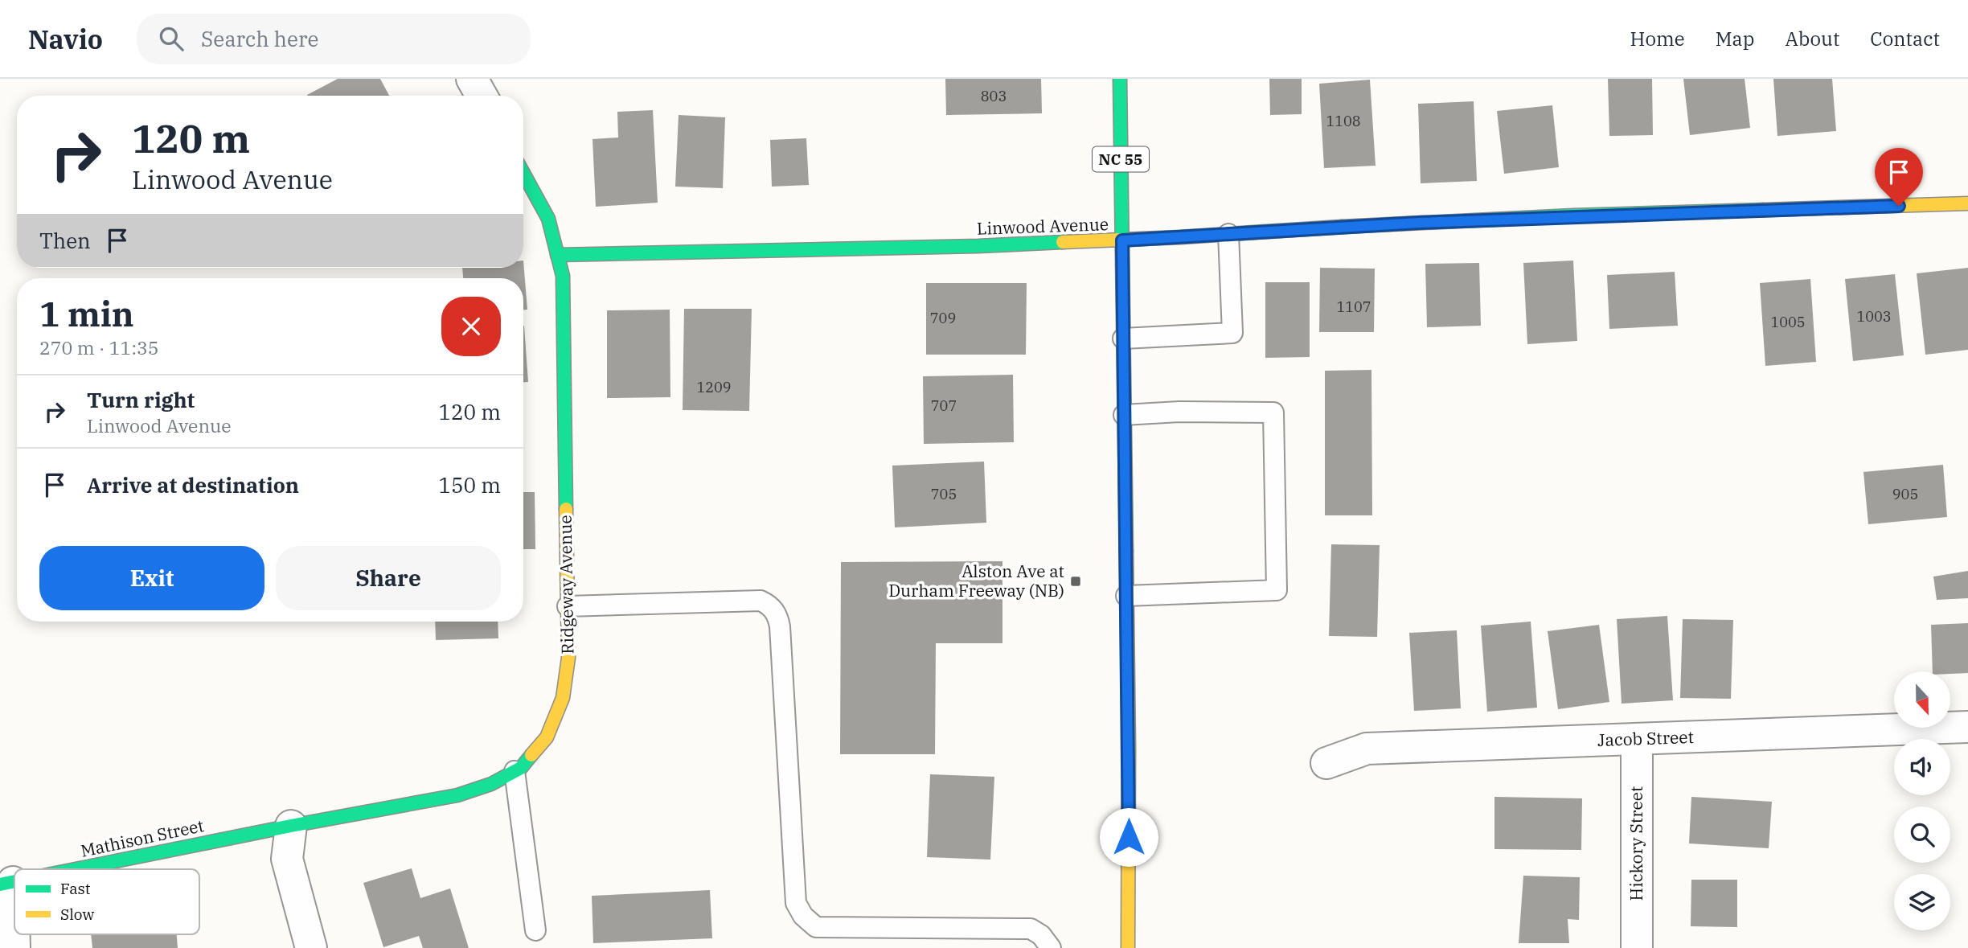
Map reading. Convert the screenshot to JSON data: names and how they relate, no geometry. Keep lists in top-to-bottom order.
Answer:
{
  "streets": {
    "street": [
      "NC 55",
      "Linwood Avenue",
      "Ridgeway Avenue",
      "Jacob Street",
      "Mathison Street",
      "Hickory Street"
    ]
  },
  "crossings": [
    ["NC 55", "Linwood Avenue"],
    ["Linwood Avenue", "Ridgeway Avenue"],
    ["Ridgeway Avenue", "Mathison Street"],
    ["Jacob Street", "Hickory Street"]
  ],
  "places": {
    "transit": ["Alston Ave at Durham Freeway (NB)"]
  },
  "house_numbers": [
    "803",
    "1108",
    "1107",
    "1003",
    "709",
    "1005",
    "1209",
    "707",
    "705",
    "905"
  ],
  "legend": ["Fast", "Slow"],
  "north": "bottom",
  "page": {
    "header": "Navio",
    "search": "Search here",
    "nav": [
      "Home",
      "Map",
      "About",
      "Contact"
    ],
    "turn": ["120 m", "Linwood Avenue"],
    "then": "Then",
    "heading": ["1 min", "270 m · 11:35"],
    "list": [
      {
        "name": "Turn right",
        "note": "Linwood Avenue",
        "value": "120 m"
      },
      {
        "name": "Arrive at destination",
        "value": "150 m"
      }
    ],
    "buttons": ["Exit", "Share"]
  }
}
